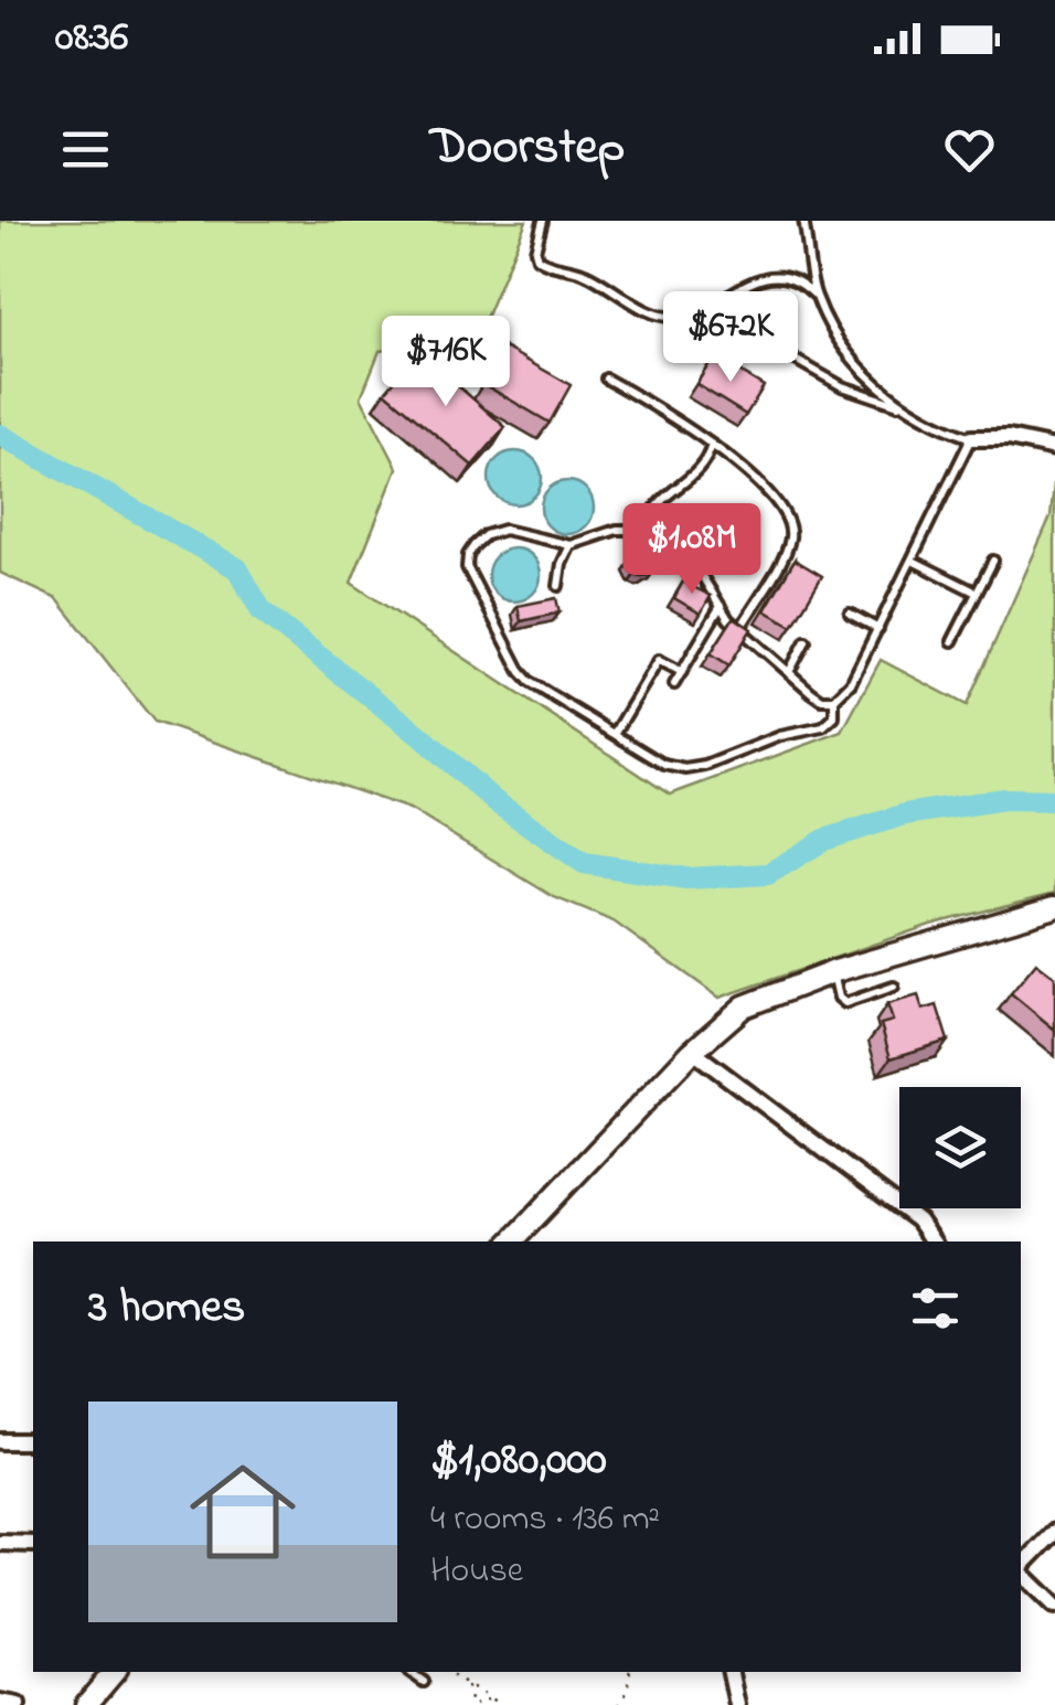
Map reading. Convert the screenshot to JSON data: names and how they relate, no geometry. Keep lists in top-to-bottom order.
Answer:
{
  "page": {
    "status": "08:36",
    "header": "Doorstep",
    "price": ["$672K", "$716K", "$1.08M"],
    "heading": "3 homes",
    "list": [
      {
        "name": "$1,080,000",
        "note": "4 rooms · 136 m² · House"
      }
    ]
  }
}
